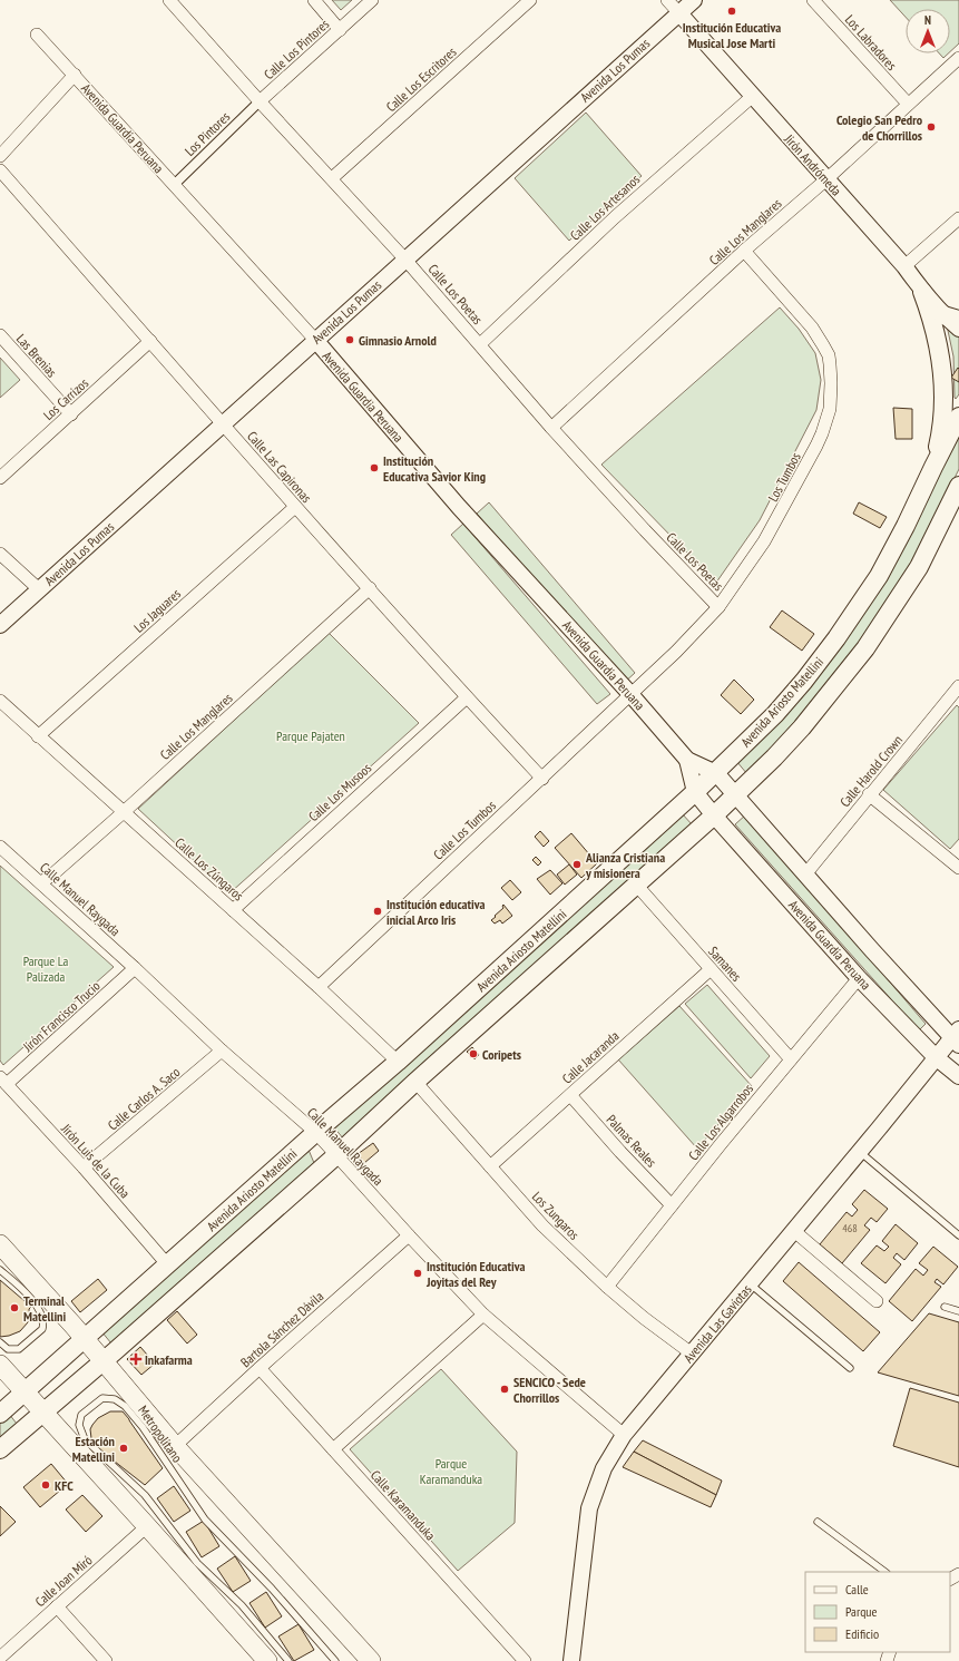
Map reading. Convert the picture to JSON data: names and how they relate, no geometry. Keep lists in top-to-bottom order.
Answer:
{
  "streets": {
    "main road": ["Avenida Ariosto Matellini"],
    "street": [
      "Los Labradores",
      "Calle Los Pintores",
      "Avenida Los Pumas",
      "Calle Los Escritores",
      "Avenida Guardia Peruana",
      "Los Pintores",
      "Jirón Andrómeda",
      "Calle Los Artesanos",
      "Calle Los Manglares",
      "Calle Los Poetas",
      "Las Brenias",
      "Los Carrizos",
      "Calle Las Capironas",
      "Los Tumbos",
      "Los Jaguares",
      "Calle Harold Crown",
      "Calle Los Musoos",
      "Calle Los Tumbos",
      "Calle Los Zúngaros",
      "Calle Manuel Raygada",
      "Samanes",
      "Jirón Francisco Trucio",
      "Calle Jacaranda",
      "Calle Carlos A. Saco",
      "Calle Los Algarrobos",
      "Palmas Reales",
      "Jirón Luis de la Cuba",
      "Los Zungaros",
      "Avenida Las Gaviotas",
      "Bartola Sánchez Dávila",
      "Calle Karamanduka",
      "Calle Joan Miró"
    ],
    "lane": ["Metropolitano"]
  },
  "crossings": [
    ["Los Labradores", "Calle Los Manglares"],
    ["Calle Los Pintores", "Los Pintores"],
    ["Calle Los Pintores", "Calle Los Poetas"],
    ["Avenida Los Pumas", "Avenida Guardia Peruana"],
    ["Avenida Los Pumas", "Jirón Andrómeda"],
    ["Avenida Los Pumas", "Calle Los Poetas"],
    ["Avenida Los Pumas", "Calle Las Capironas"],
    ["Calle Los Escritores", "Calle Los Poetas"],
    ["Avenida Guardia Peruana", "Los Pintores"],
    ["Avenida Guardia Peruana", "Los Tumbos"],
    ["Avenida Guardia Peruana", "Avenida Ariosto Matellini"],
    ["Avenida Guardia Peruana", "Calle Harold Crown"],
    ["Avenida Guardia Peruana", "Calle Los Tumbos"],
    ["Avenida Guardia Peruana", "Calle Los Algarrobos"],
    ["Avenida Guardia Peruana", "Avenida Las Gaviotas"],
    ["Los Pintores", "Calle Los Poetas"],
    ["Jirón Andrómeda", "Calle Los Artesanos"],
    ["Jirón Andrómeda", "Calle Los Manglares"],
    ["Calle Los Artesanos", "Calle Los Poetas"],
    ["Calle Los Manglares", "Calle Los Poetas"],
    ["Calle Los Manglares", "Calle Las Capironas"],
    ["Calle Los Manglares", "Los Tumbos"],
    ["Calle Los Manglares", "Calle Los Zúngaros"],
    ["Calle Los Manglares", "Calle Manuel Raygada"],
    ["Calle Los Poetas", "Los Tumbos"],
    ["Las Brenias", "Los Carrizos"],
    ["Los Carrizos", "Calle Las Capironas"],
    ["Calle Las Capironas", "Los Jaguares"],
    ["Calle Las Capironas", "Calle Los Musoos"],
    ["Calle Las Capironas", "Calle Los Tumbos"],
    ["Los Tumbos", "Calle Los Tumbos"],
    ["Los Jaguares", "Calle Los Zúngaros"],
    ["Avenida Ariosto Matellini", "Calle Los Zúngaros"],
    ["Avenida Ariosto Matellini", "Calle Manuel Raygada"],
    ["Avenida Ariosto Matellini", "Samanes"],
    ["Avenida Ariosto Matellini", "Jirón Luis de la Cuba"],
    ["Avenida Ariosto Matellini", "Los Zungaros"],
    ["Calle Los Musoos", "Calle Los Zúngaros"],
    ["Calle Los Tumbos", "Calle Los Zúngaros"],
    ["Calle Manuel Raygada", "Jirón Francisco Trucio"],
    ["Calle Manuel Raygada", "Calle Carlos A. Saco"],
    ["Calle Manuel Raygada", "Avenida Las Gaviotas"],
    ["Calle Manuel Raygada", "Bartola Sánchez Dávila"],
    ["Samanes", "Calle Jacaranda"],
    ["Samanes", "Calle Los Algarrobos"],
    ["Jirón Francisco Trucio", "Jirón Luis de la Cuba"],
    ["Calle Jacaranda", "Palmas Reales"],
    ["Calle Jacaranda", "Los Zungaros"],
    ["Calle Carlos A. Saco", "Jirón Luis de la Cuba"],
    ["Calle Los Algarrobos", "Palmas Reales"],
    ["Calle Los Algarrobos", "Los Zungaros"],
    ["Los Zungaros", "Avenida Las Gaviotas"],
    ["Bartola Sánchez Dávila", "Calle Karamanduka"]
  ],
  "parks": ["Parque Pajaten", "Parque La Palizada", "Parque Karamanduka"],
  "places": {
    "other": [
      "Institución Educativa Musical Jose Marti",
      "Colegio San Pedro de Chorrillos",
      "Gimnasio Arnold",
      "Institución Educativa Savior King",
      "Alianza Cristiana y misionera",
      "Institución educativa inicial Arco Iris",
      "Coripets",
      "Institución Educativa Joyitas del Rey",
      "Terminal Matellini",
      "SENCICO - Sede Chorrillos",
      "Estación Matellini",
      "KFC"
    ],
    "health": ["Inkafarma"]
  },
  "house_numbers": ["468"],
  "legend": ["Calle", "Parque", "Edificio"],
  "north": "top"
}
